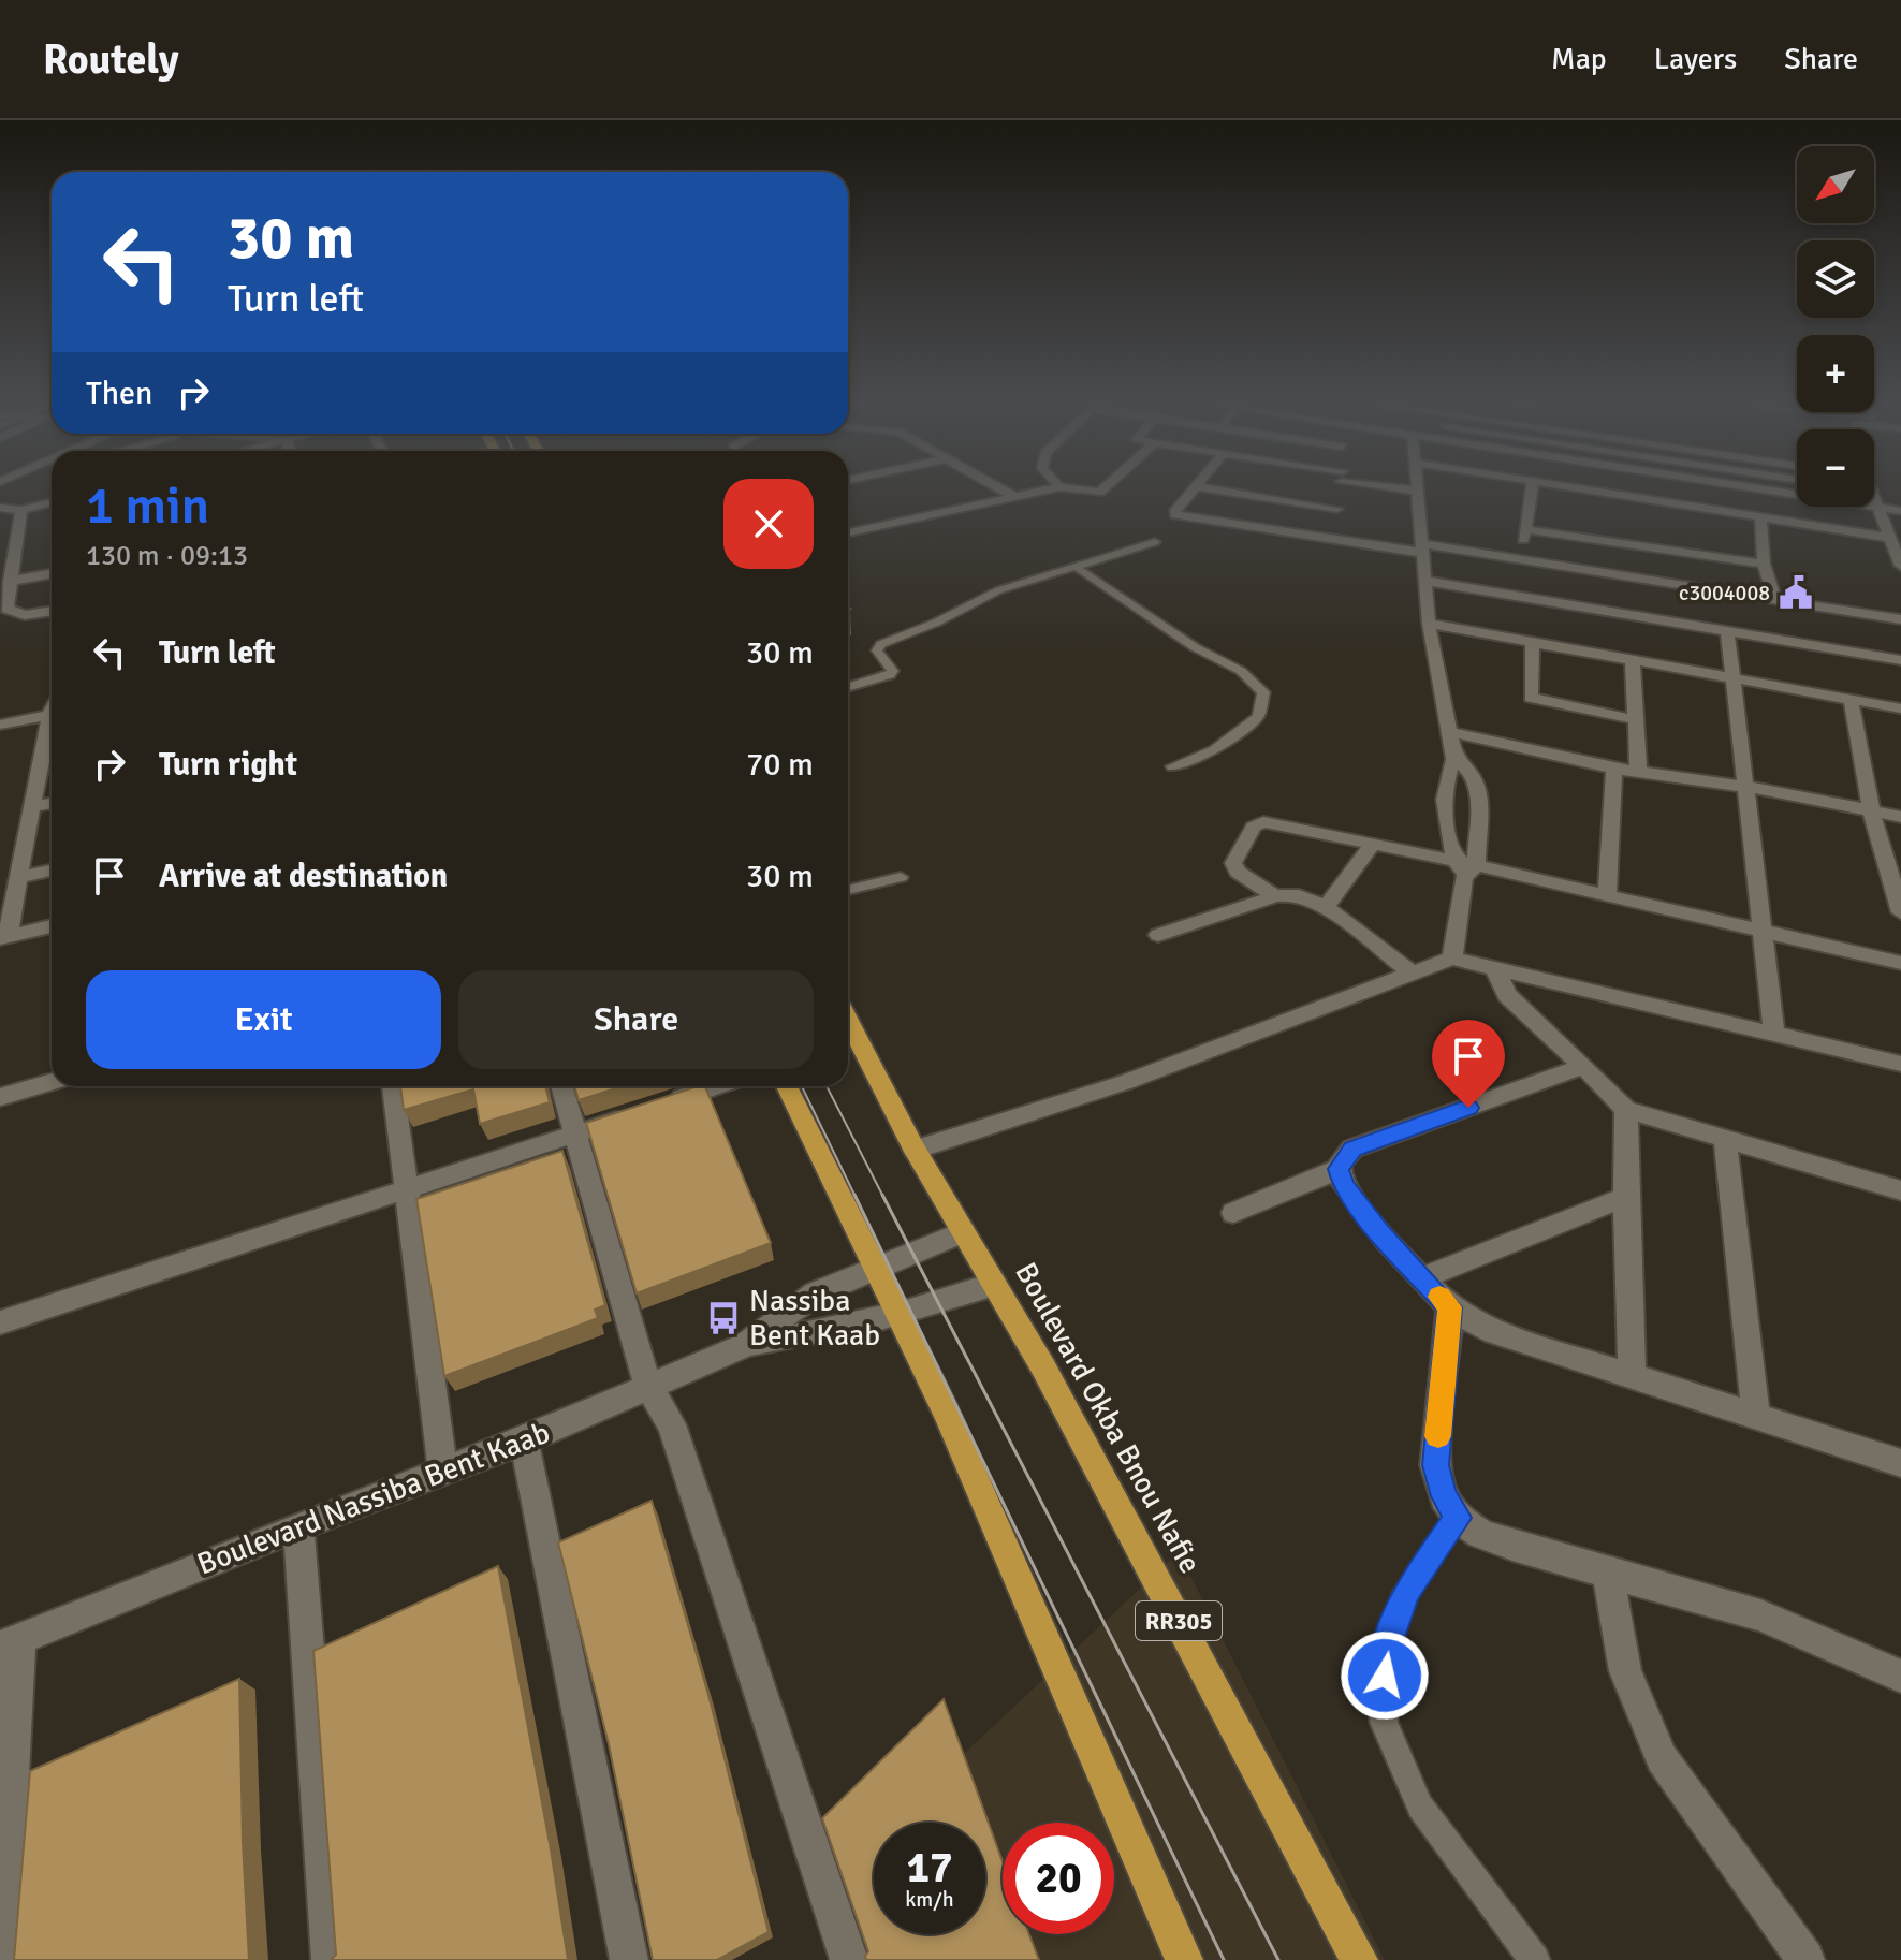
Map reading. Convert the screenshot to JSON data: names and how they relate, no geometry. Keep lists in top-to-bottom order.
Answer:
{
  "streets": {
    "main road": ["Boulevard Okba Bnou Nafie", "RR305"],
    "street": ["Boulevard Nassiba Bent Kaab"]
  },
  "crossings": [
    ["Boulevard Okba Bnou Nafie", "Boulevard Nassiba Bent Kaab"]
  ],
  "places": {
    "public building": ["c3004008"],
    "bus stop": ["Nassiba Bent Kaab"]
  },
  "north": "bottom left",
  "page": {
    "header": "Routely",
    "nav": ["Map", "Layers", "Share"],
    "map_buttons": ["+", "−"],
    "turn": ["30 m", "Turn left"],
    "then": "Then",
    "heading": ["1 min", "130 m · 09:13"],
    "list": [
      {
        "name": "Turn left",
        "value": "30 m"
      },
      {
        "name": "Turn right",
        "value": "70 m"
      },
      {
        "name": "Arrive at destination",
        "value": "30 m"
      }
    ],
    "buttons": ["Exit", "Share"],
    "speed": "17 km/h",
    "limit": "20"
  }
}
